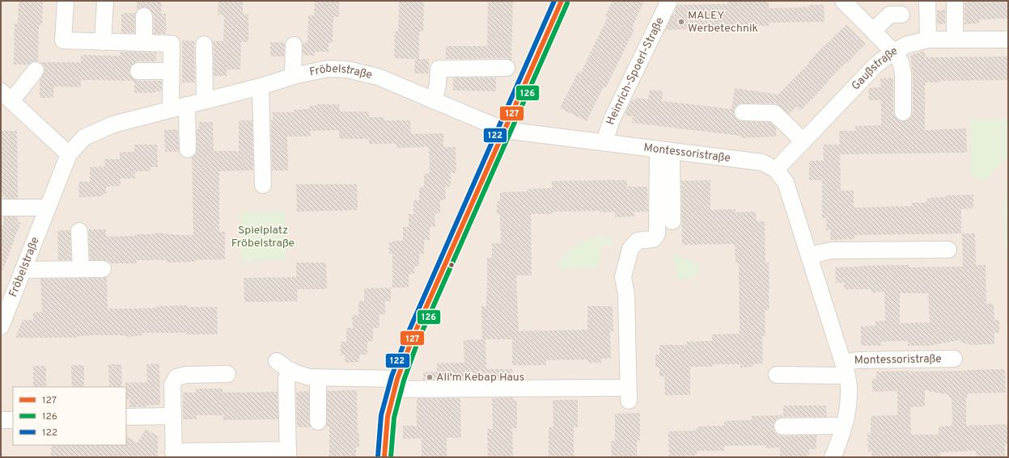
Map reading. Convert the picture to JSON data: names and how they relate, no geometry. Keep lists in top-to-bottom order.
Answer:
{
  "streets": {
    "street": [
      "Gaußstraße",
      "Heinrich-Spoerl-Straße",
      "Fröbelstraße",
      "Montessoristraße"
    ]
  },
  "crossings": [
    ["Gaußstraße", "Montessoristraße"],
    ["Heinrich-Spoerl-Straße", "Montessoristraße"],
    ["Fröbelstraße", "Montessoristraße"]
  ],
  "parks": ["Spielplatz Fröbelstraße"],
  "places": ["MALEY Werbetechnik", "Ali'm Kebap Haus"],
  "lines": ["transit line 127", "transit line 122", "transit line 126"],
  "legend": ["127", "126", "122"]
}
